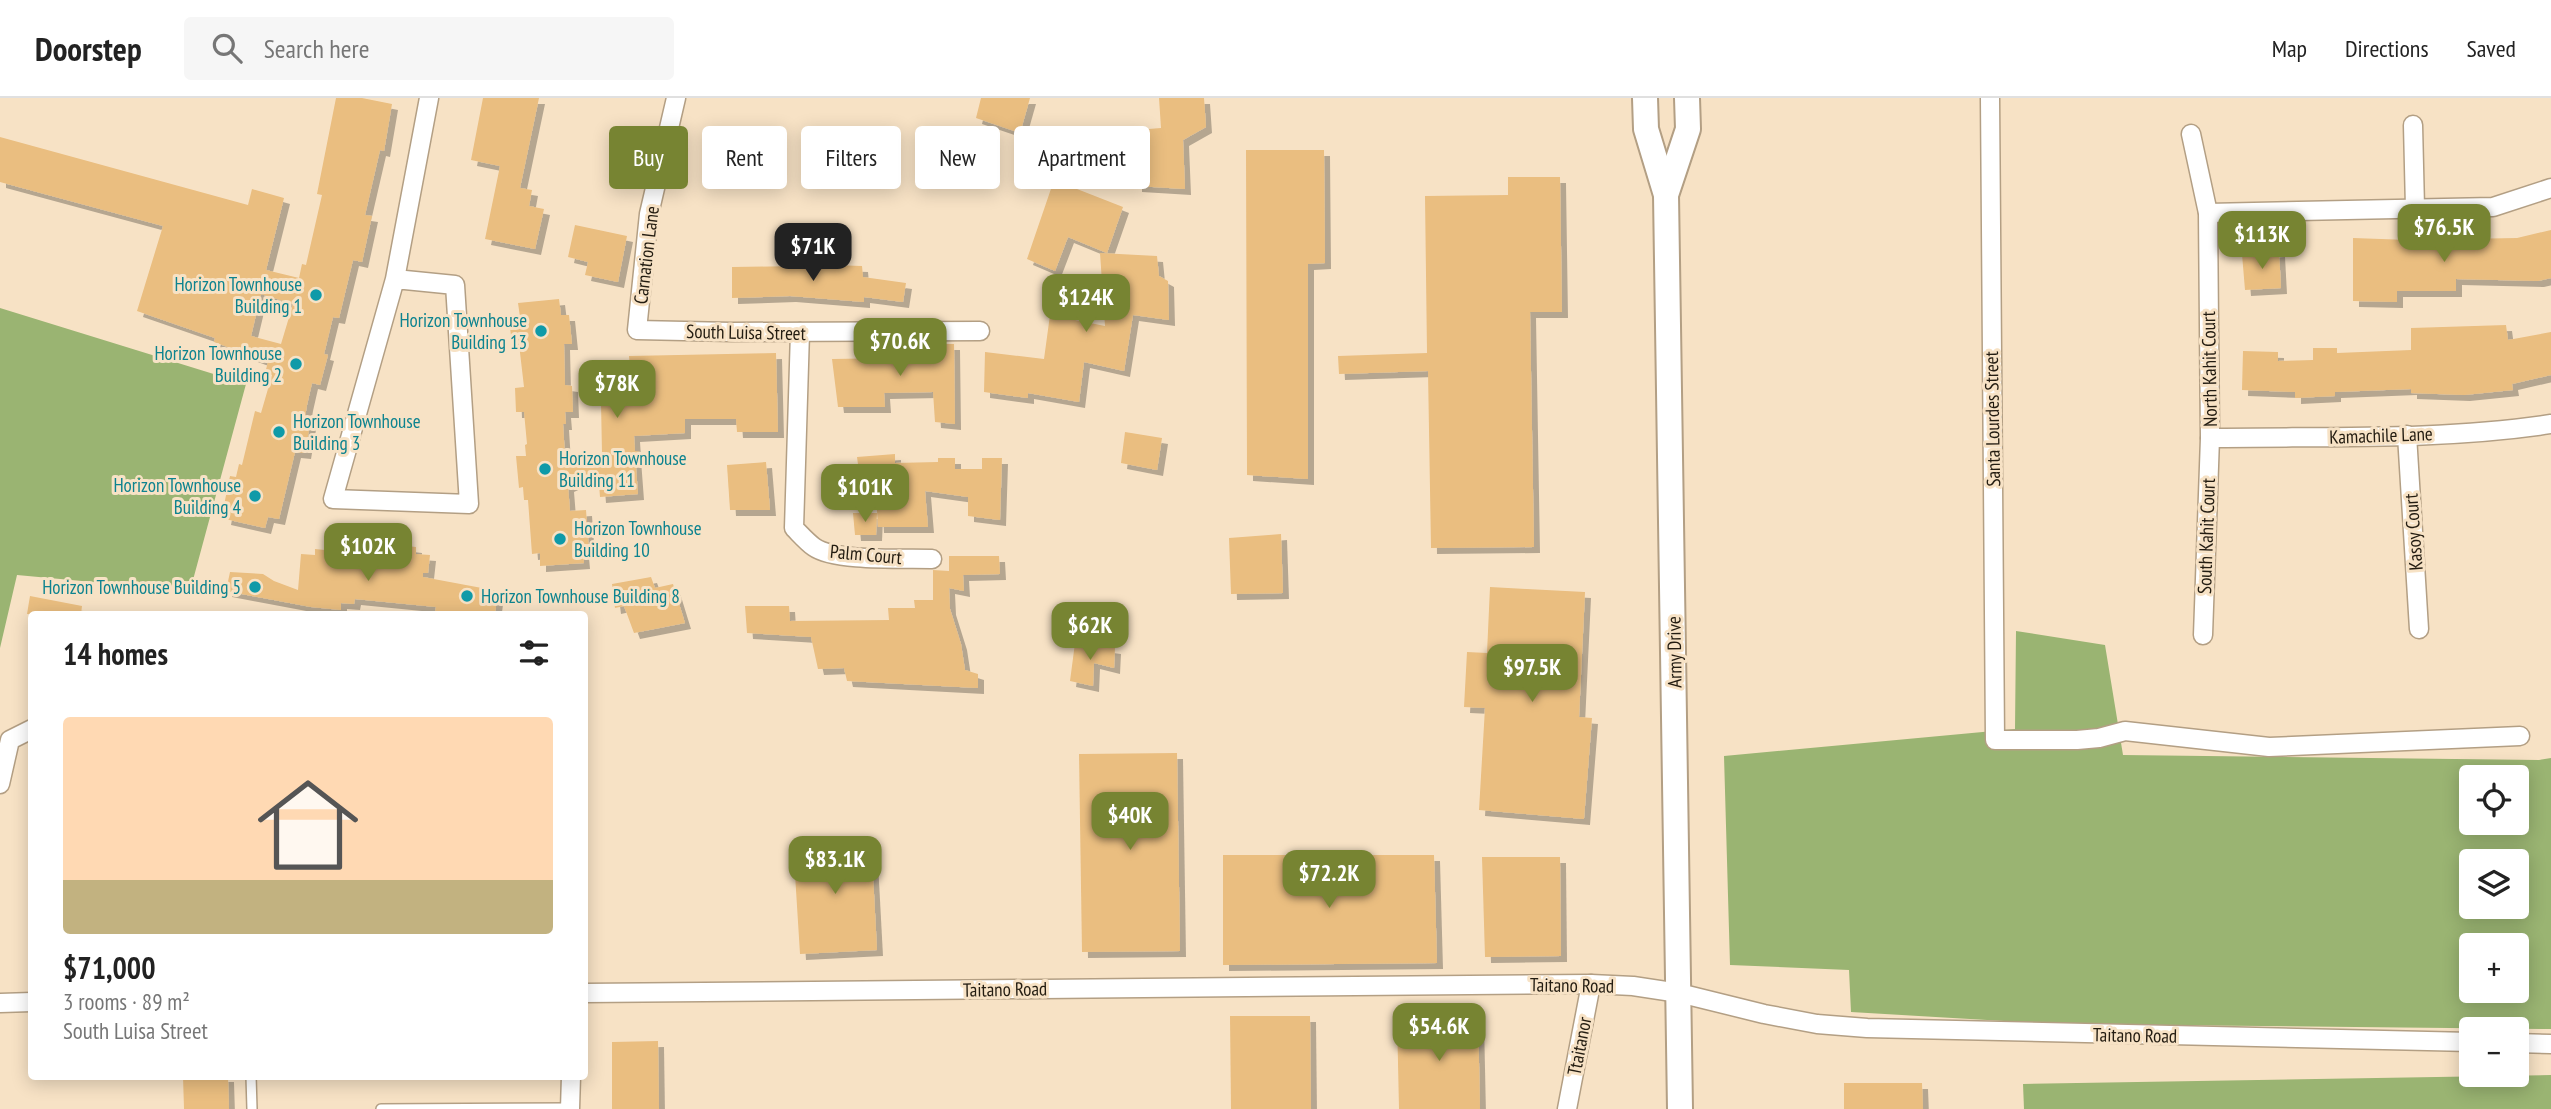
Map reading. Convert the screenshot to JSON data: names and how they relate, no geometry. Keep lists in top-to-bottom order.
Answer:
{
  "streets": {
    "main road": ["Army Drive"],
    "street": [
      "Carnation Lane",
      "South Luisa Street",
      "North Kahit Court",
      "Santa Lourdes Street",
      "Kamachile Lane",
      "Kasoy Court",
      "South Kahit Court",
      "Palm Court",
      "Taitano Road",
      "Ttaitanor"
    ]
  },
  "crossings": [
    ["Carnation Lane", "South Luisa Street"],
    ["South Luisa Street", "Palm Court"],
    ["North Kahit Court", "Kamachile Lane"],
    ["North Kahit Court", "South Kahit Court"],
    ["Kamachile Lane", "Kasoy Court"],
    ["Kamachile Lane", "South Kahit Court"],
    ["Army Drive", "Taitano Road"],
    ["Taitano Road", "Ttaitanor"]
  ],
  "places": [
    "Horizon Townhouse Building 1",
    "Horizon Townhouse Building 13",
    "Horizon Townhouse Building 2",
    "Horizon Townhouse Building 3",
    "Horizon Townhouse Building 11",
    "Horizon Townhouse Building 4",
    "Horizon Townhouse Building 10",
    "Horizon Townhouse Building 5",
    "Horizon Townhouse Building 8"
  ],
  "page": {
    "header": "Doorstep",
    "search": "Search here",
    "nav": ["Map", "Directions", "Saved"],
    "chip": [
      "Buy",
      "Rent",
      "Filters",
      "New",
      "Apartment"
    ],
    "price": [
      "$76.5K",
      "$113K",
      "$71K",
      "$124K",
      "$70.6K",
      "$78K",
      "$101K",
      "$102K",
      "$62K",
      "$97.5K",
      "$40K",
      "$83.1K",
      "$72.2K",
      "$54.6K"
    ],
    "heading": "14 homes",
    "list": [
      {
        "name": "$71,000",
        "note": "3 rooms · 89 m² · South Luisa Street"
      }
    ],
    "map_buttons": ["+", "−"]
  }
}
